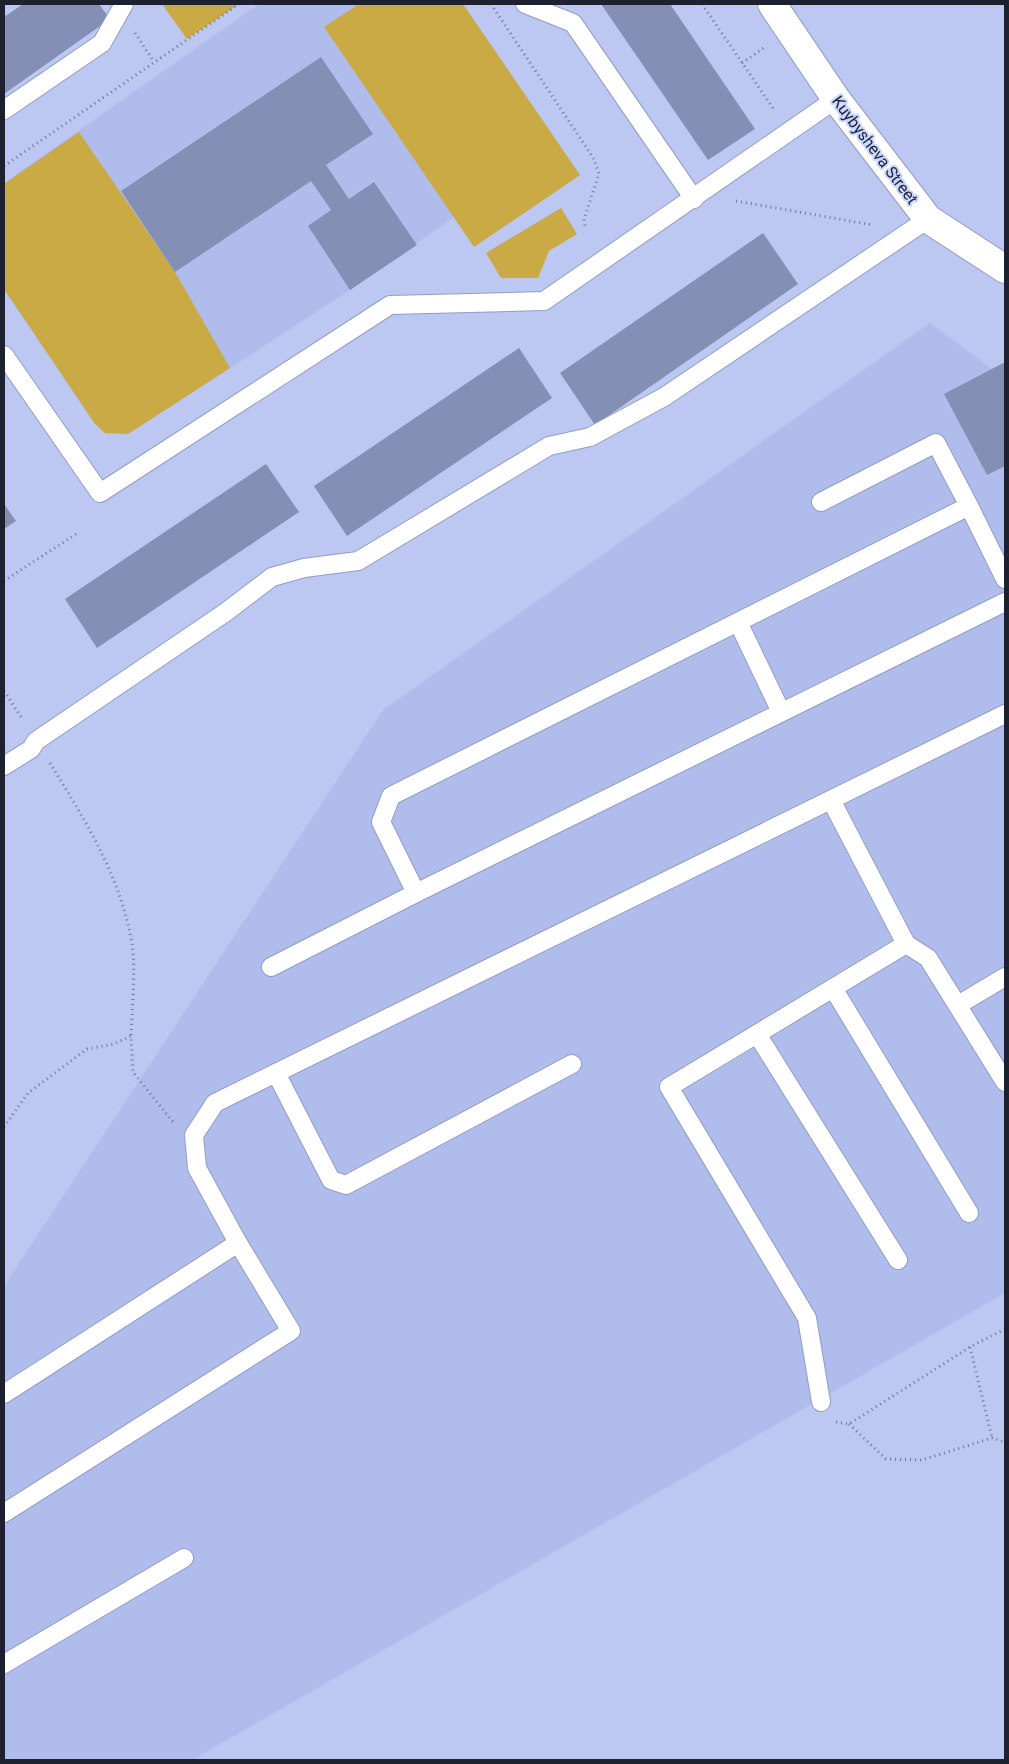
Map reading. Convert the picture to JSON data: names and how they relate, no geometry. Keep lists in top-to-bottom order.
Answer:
{
  "streets": {
    "street": ["Kuybysheva Street"]
  }
}
